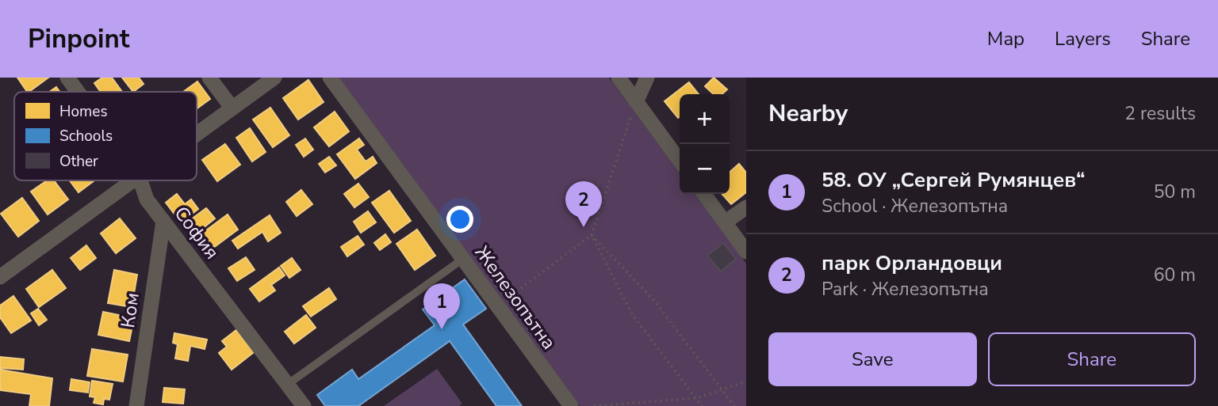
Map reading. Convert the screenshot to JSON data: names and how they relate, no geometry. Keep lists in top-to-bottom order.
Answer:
{
  "streets": {
    "street": ["София", "Железопътна", "Ком"]
  },
  "crossings": [
    ["София", "Ком"]
  ],
  "legend": ["Homes", "Schools", "Other"],
  "page": {
    "header": "Pinpoint",
    "nav": ["Map", "Layers", "Share"],
    "heading": ["Nearby", "2 results"],
    "map_buttons": ["+", "−"],
    "list": [
      {
        "mark": "1",
        "name": "58. ОУ „Сергей Румянцев“",
        "note": "School · Железопътна",
        "value": "50 m"
      },
      {
        "mark": "2",
        "name": "парк Орландовци",
        "note": "Park · Железопътна",
        "value": "60 m"
      }
    ],
    "pins": ["2", "1"],
    "buttons": ["Save", "Share"]
  }
}
